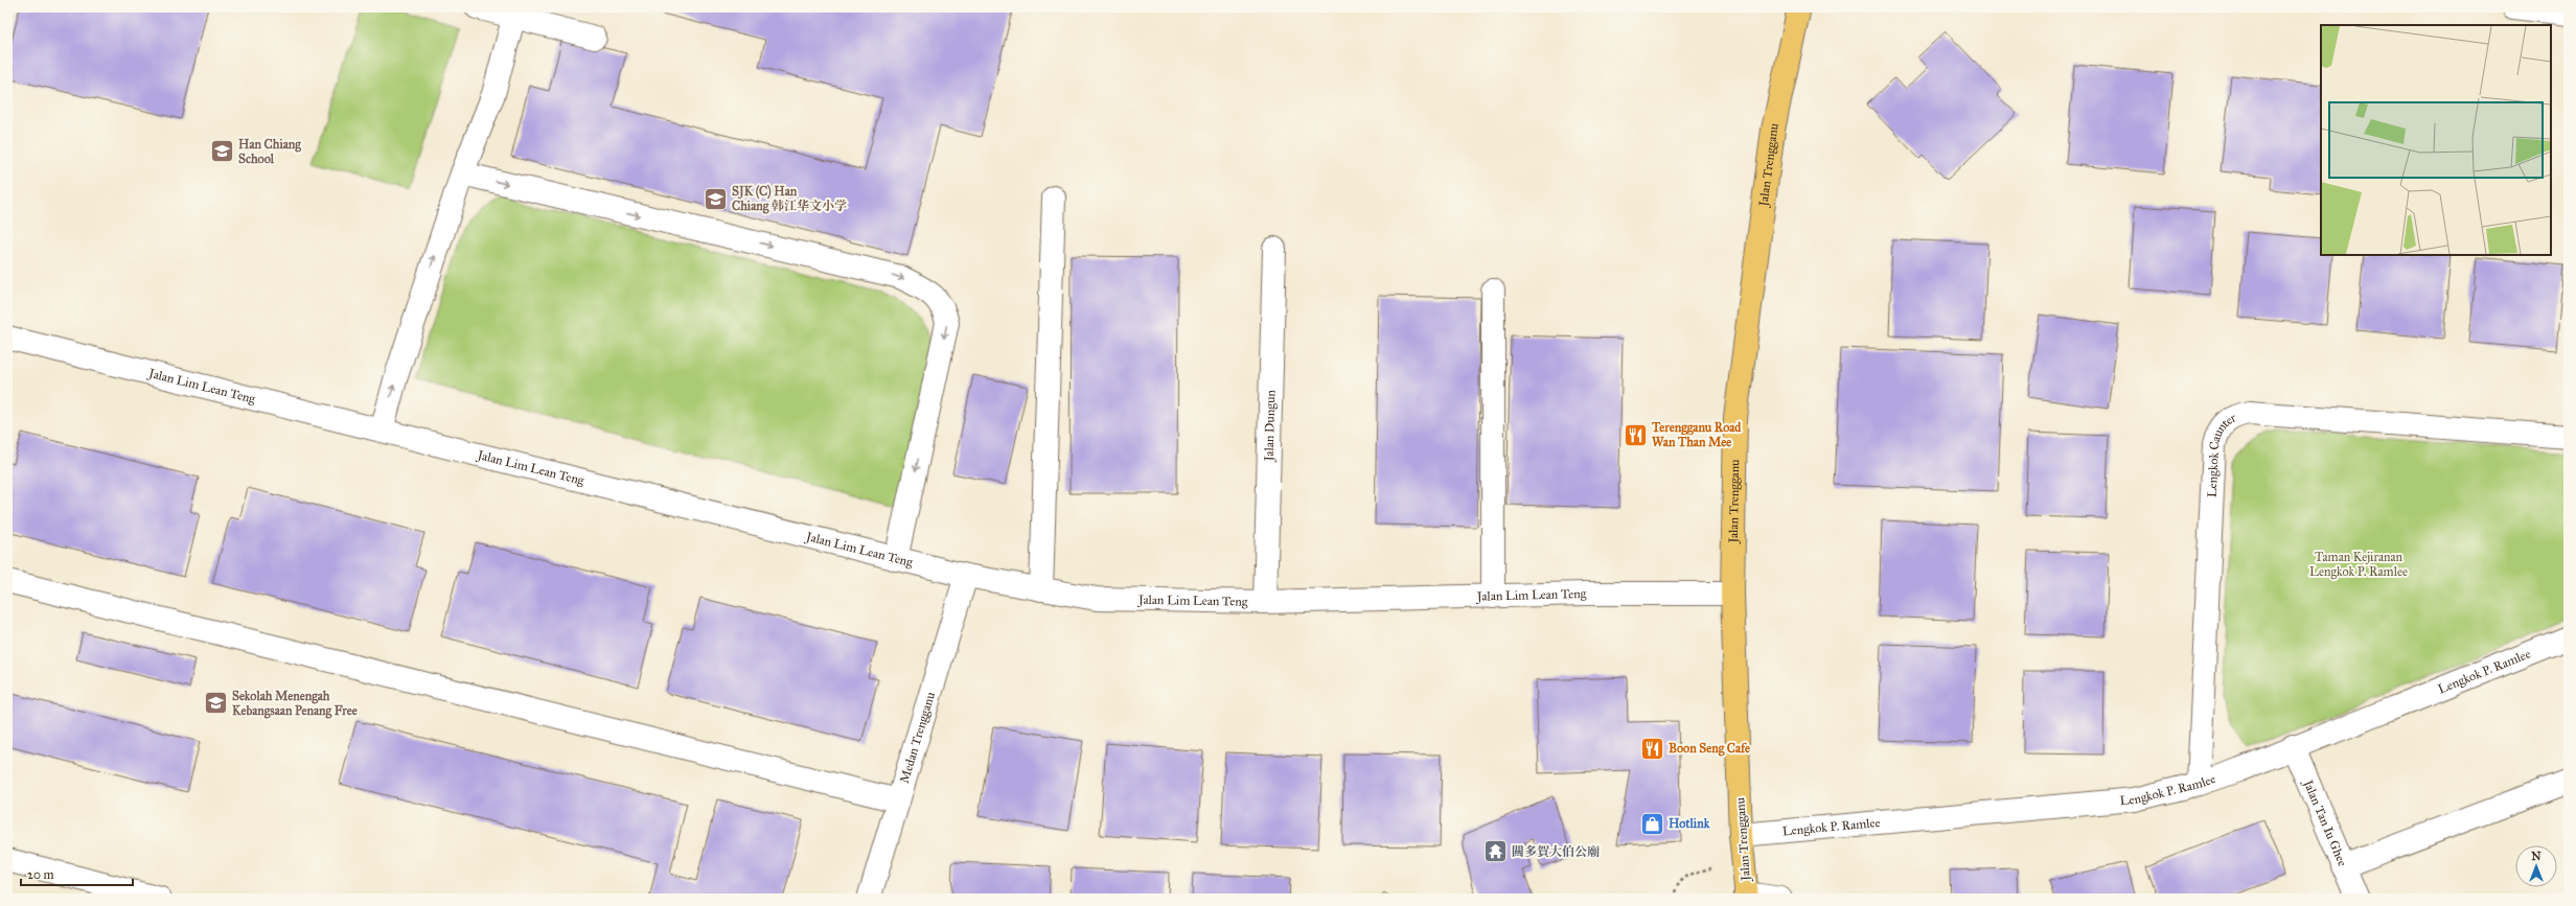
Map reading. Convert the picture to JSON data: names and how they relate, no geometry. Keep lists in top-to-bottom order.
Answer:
{
  "streets": {
    "main road": ["Jalan Trengganu"],
    "street": [
      "Jalan Lim Lean Teng",
      "Jalan Dungun",
      "Lengkok Caunter",
      "Lengkok P. Ramlee",
      "Medan Trengganu",
      "Jalan Tan Iu Ghee"
    ]
  },
  "crossings": [
    ["Jalan Trengganu", "Jalan Lim Lean Teng"],
    ["Jalan Trengganu", "Lengkok P. Ramlee"],
    ["Jalan Lim Lean Teng", "Jalan Dungun"],
    ["Jalan Lim Lean Teng", "Medan Trengganu"],
    ["Lengkok Caunter", "Lengkok P. Ramlee"],
    ["Lengkok P. Ramlee", "Jalan Tan Iu Ghee"]
  ],
  "parks": ["Taman Kejiranan Lengkok P. Ramlee"],
  "places": {
    "school or university": ["Han Chiang School", "SJK (C) Han Chiang 韩江华文小学", "Sekolah Menengah Kebangsaan Penang Free"],
    "restaurant": ["Terengganu Road Wan Than Mee", "Boon Seng Cafe"],
    "shop": ["Hotlink"],
    "temple": ["闗多賀大伯公廟"]
  },
  "scale_bar": "20 m",
  "north": "top"
}
